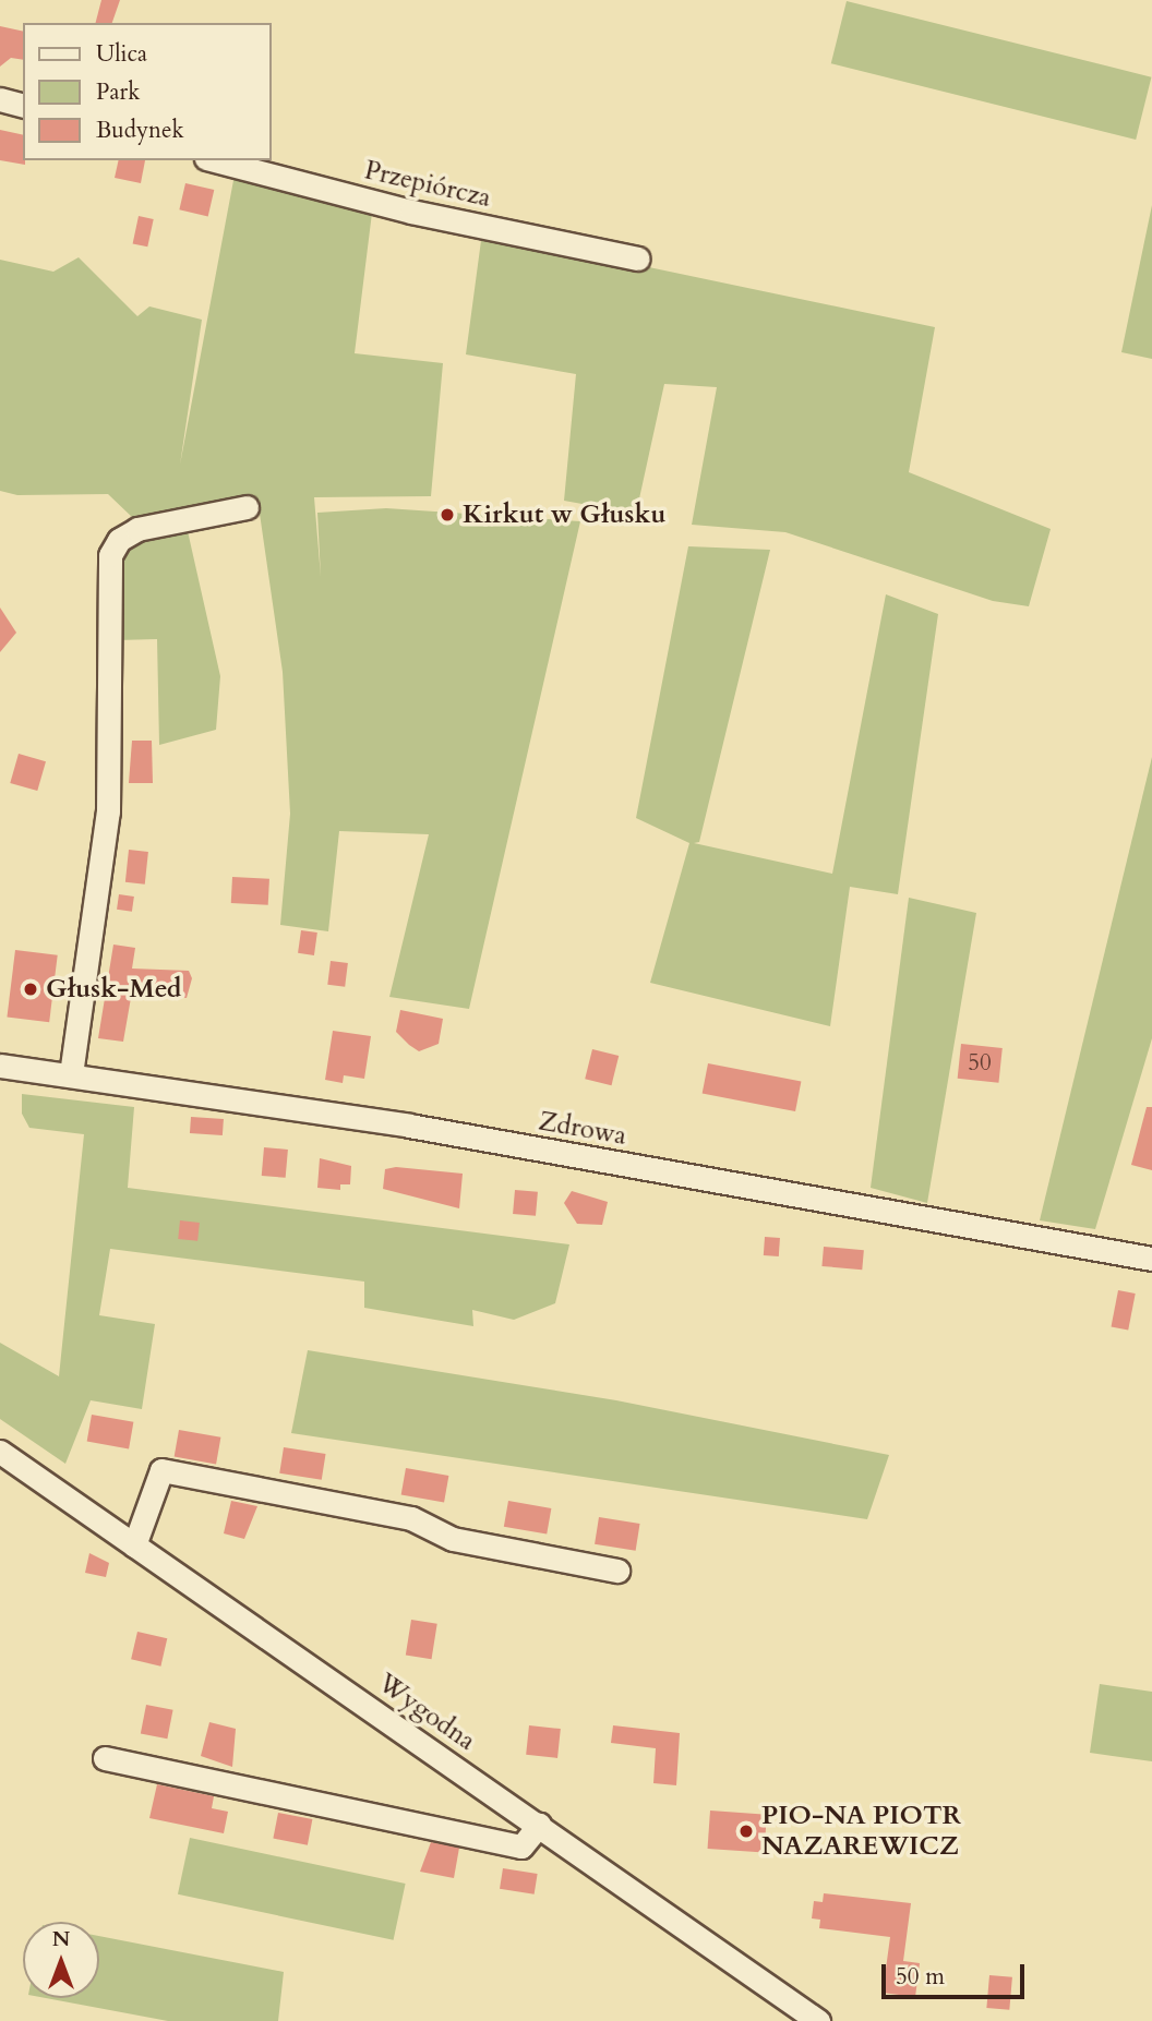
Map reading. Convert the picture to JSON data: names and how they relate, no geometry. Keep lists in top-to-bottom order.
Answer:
{
  "streets": {
    "street": ["Przepiórcza", "Zdrowa", "Wygodna"]
  },
  "places": ["Kirkut w Głusku", "Głusk-Med", "PIO-NA PIOTR NAZAREWICZ"],
  "house_numbers": ["50"],
  "legend": ["Ulica", "Park", "Budynek"],
  "scale_bar": "50 m",
  "north": "top"
}
